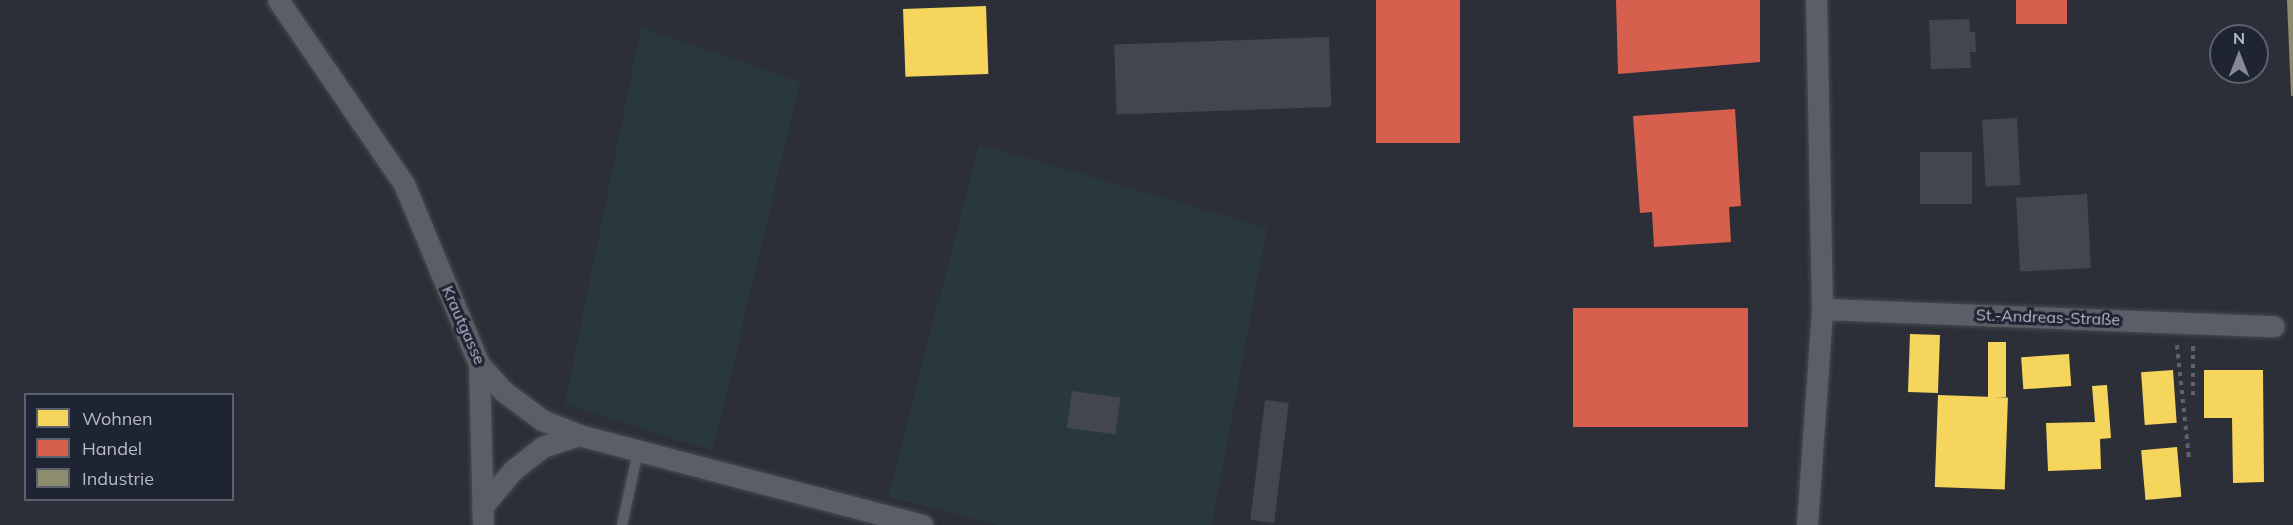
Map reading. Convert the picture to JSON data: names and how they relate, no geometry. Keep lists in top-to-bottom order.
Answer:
{
  "streets": {
    "street": ["St.-Andreas-Straße", "Krautgasse"]
  },
  "legend": ["Wohnen", "Handel", "Industrie"],
  "north": "top"
}
